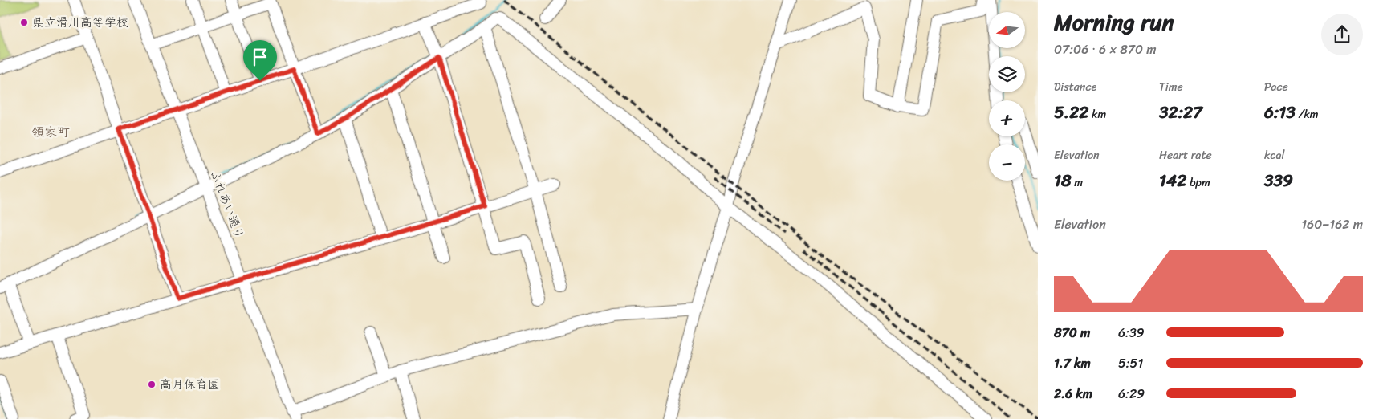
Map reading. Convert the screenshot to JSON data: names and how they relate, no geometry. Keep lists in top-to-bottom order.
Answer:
{
  "streets": {
    "street": ["ふれあい通り"]
  },
  "districts": ["領家町"],
  "places": ["県立滑川高等学校", "高月保育園"],
  "north": "left",
  "page": {
    "heading": ["Morning run", "07:06 · 6 × 870 m"],
    "map_buttons": ["+", "−"],
    "stats": [
      ["Distance", "5.22 km"],
      ["Time", "32:27"],
      ["Pace", "6:13 /km"],
      ["Elevation", "18 m"],
      ["Heart rate", "142 bpm"],
      ["kcal", "339"]
    ],
    "chart": ["Elevation", "160–162 m"],
    "list": [
      {
        "name": "870 m",
        "note": "6:39"
      },
      {
        "name": "1.7 km",
        "note": "5:51"
      },
      {
        "name": "2.6 km",
        "note": "6:29"
      }
    ]
  }
}
